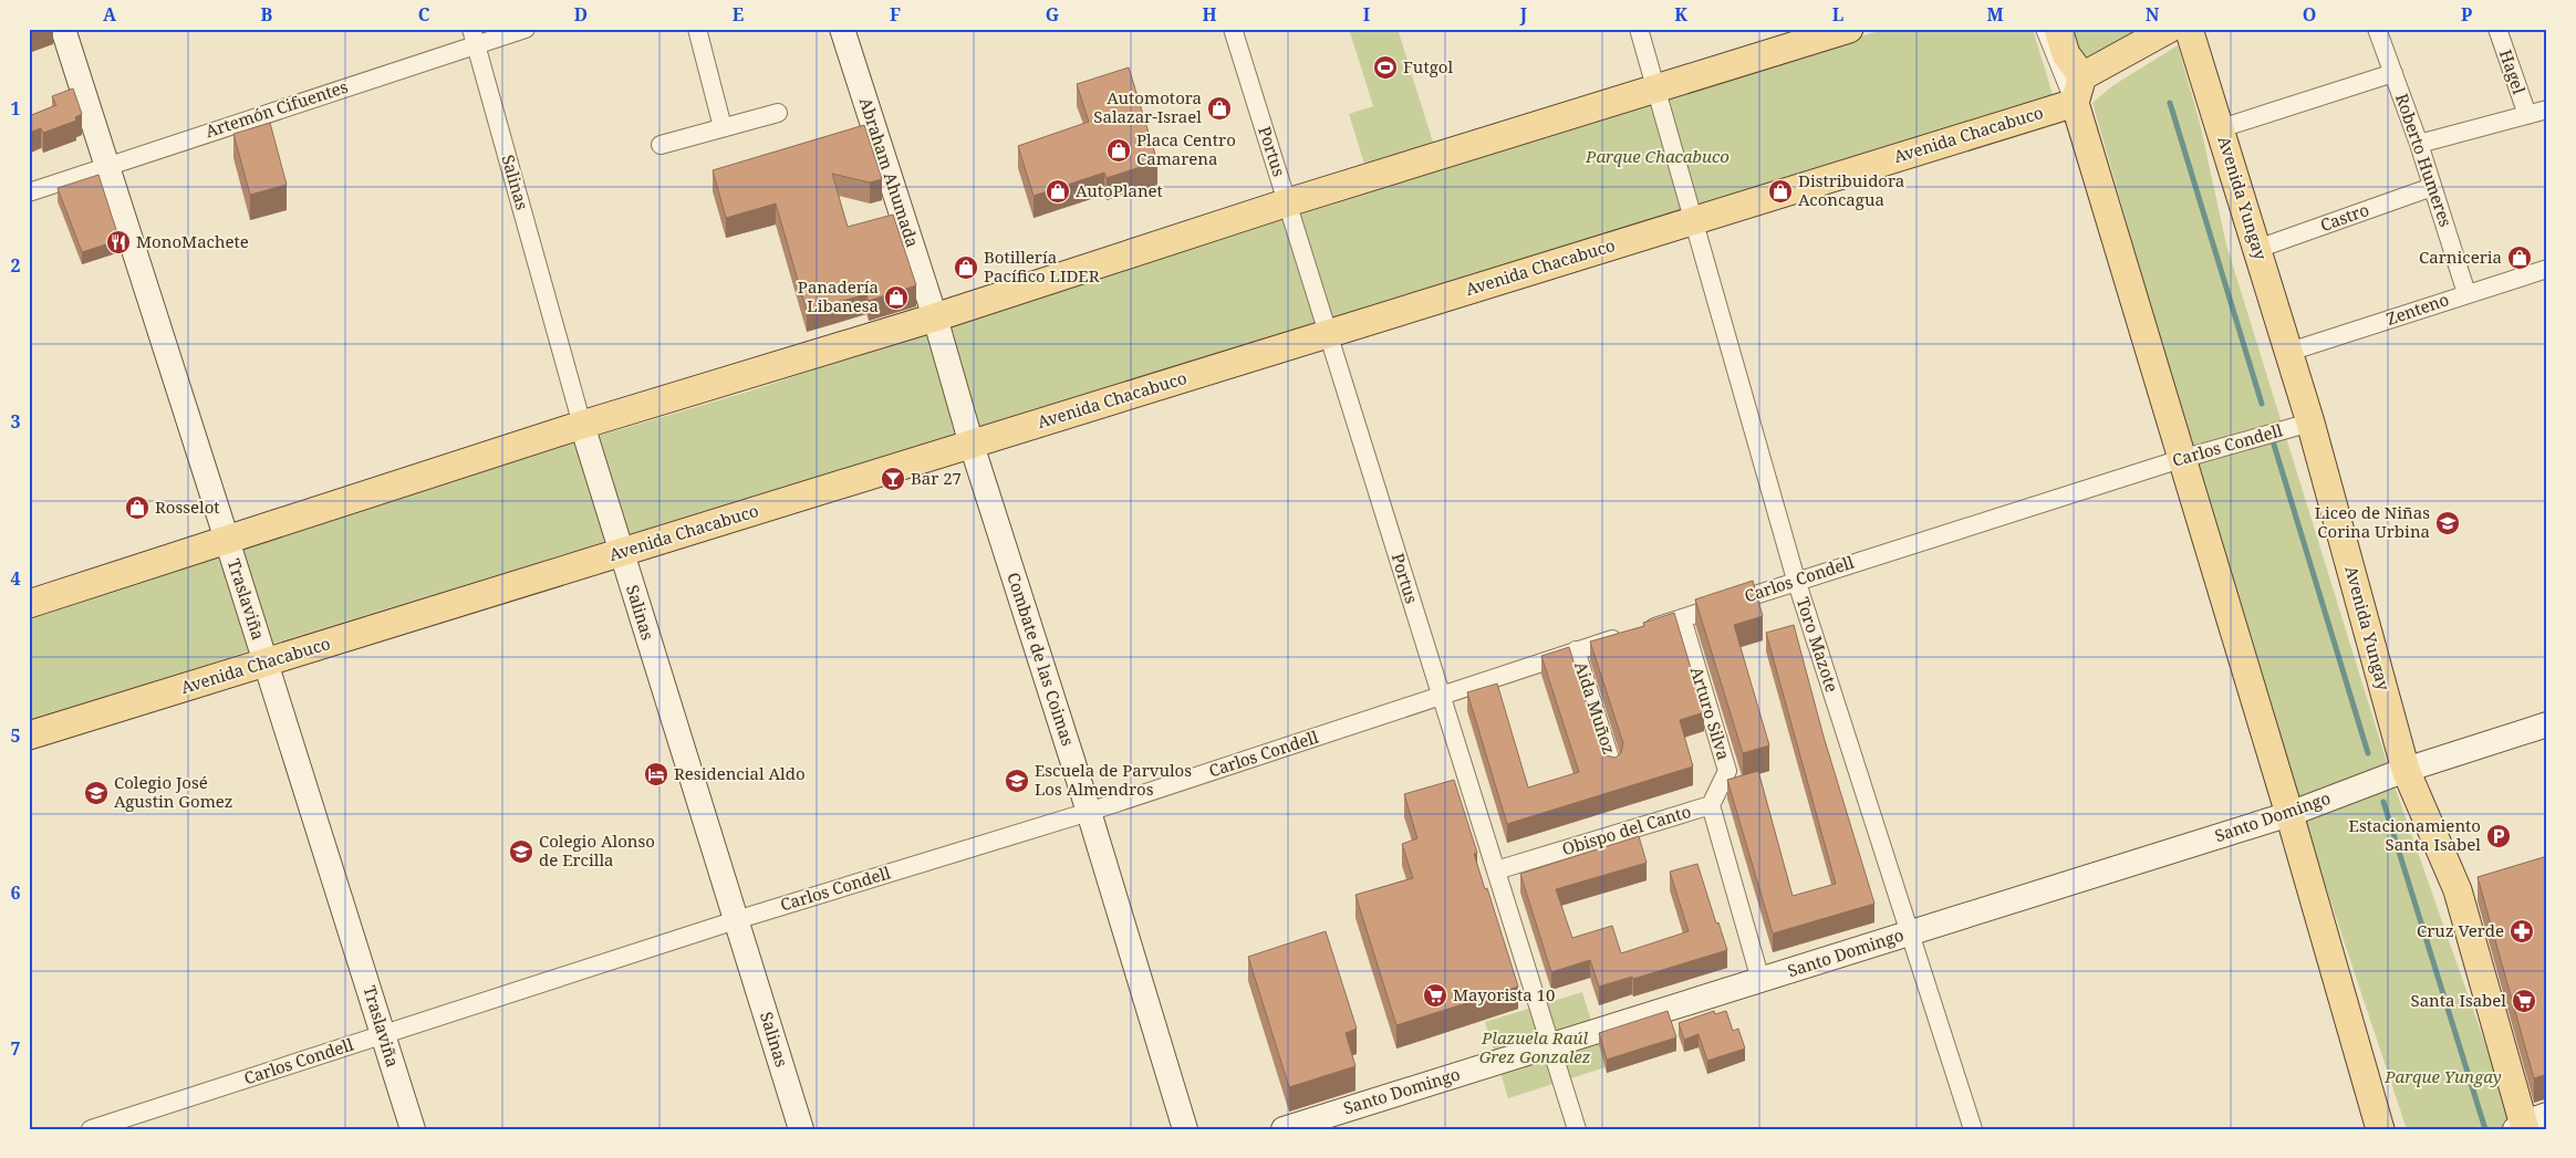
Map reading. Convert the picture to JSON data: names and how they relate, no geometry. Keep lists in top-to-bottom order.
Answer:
{
  "streets": {
    "main road": ["Avenida Chacabuco", "Avenida Yungay"],
    "street": [
      "Hagel",
      "Artemón Cifuentes",
      "Portus",
      "Roberto Humeres",
      "Abraham Ahumada",
      "Salinas",
      "Castro",
      "Zenteno",
      "Carlos Condell",
      "Traslaviña",
      "Toro Mazote",
      "Combate de las Coimas",
      "Aida Muñoz",
      "Arturo Silva",
      "Santo Domingo",
      "Obispo del Canto"
    ]
  },
  "crossings": [
    ["Artemón Cifuentes", "Salinas"],
    ["Artemón Cifuentes", "Traslaviña"],
    ["Avenida Chacabuco", "Portus"],
    ["Avenida Chacabuco", "Salinas"],
    ["Avenida Chacabuco", "Traslaviña"],
    ["Avenida Chacabuco", "Toro Mazote"],
    ["Avenida Chacabuco", "Combate de las Coimas"],
    ["Portus", "Carlos Condell"],
    ["Portus", "Santo Domingo"],
    ["Portus", "Obispo del Canto"],
    ["Roberto Humeres", "Castro"],
    ["Roberto Humeres", "Zenteno"],
    ["Abraham Ahumada", "Combate de las Coimas"],
    ["Salinas", "Carlos Condell"],
    ["Avenida Yungay", "Castro"],
    ["Avenida Yungay", "Zenteno"],
    ["Avenida Yungay", "Carlos Condell"],
    ["Avenida Yungay", "Santo Domingo"],
    ["Carlos Condell", "Traslaviña"],
    ["Carlos Condell", "Toro Mazote"],
    ["Carlos Condell", "Combate de las Coimas"],
    ["Carlos Condell", "Aida Muñoz"],
    ["Carlos Condell", "Arturo Silva"],
    ["Toro Mazote", "Santo Domingo"],
    ["Arturo Silva", "Obispo del Canto"],
    ["Santo Domingo", "Obispo del Canto"]
  ],
  "parks": ["Parque Chacabuco", "Plazuela Raúl Grez Gonzalez", "Parque Yungay"],
  "places": {
    "sports": ["Futgol"],
    "shop": [
      "Automotora Salazar-Israel",
      "Placa Centro Camarena",
      "AutoPlanet",
      "Distribuidora Aconcagua",
      "Carniceria",
      "Botillería Pacífico LIDER",
      "Panadería Libanesa",
      "Rosselot"
    ],
    "restaurant": ["MonoMachete"],
    "bar": ["Bar 27"],
    "school or university": [
      "Liceo de Niñas Corina Urbina",
      "Escuela de Parvulos Los Almendros",
      "Colegio José Agustin Gomez",
      "Colegio Alonso de Ercilla"
    ],
    "hotel": ["Residencial Aldo"],
    "parking": ["Estacionamiento Santa Isabel"],
    "pharmacy": ["Cruz Verde"],
    "supermarket": ["Mayorista 10", "Santa Isabel"]
  },
  "grid": {
    "columns": [
      "A",
      "B",
      "C",
      "D",
      "E",
      "F",
      "G",
      "H",
      "I",
      "J",
      "K",
      "L",
      "M",
      "N",
      "O",
      "P"
    ],
    "rows": [
      "1",
      "2",
      "3",
      "4",
      "5",
      "6",
      "7"
    ]
  }
}
